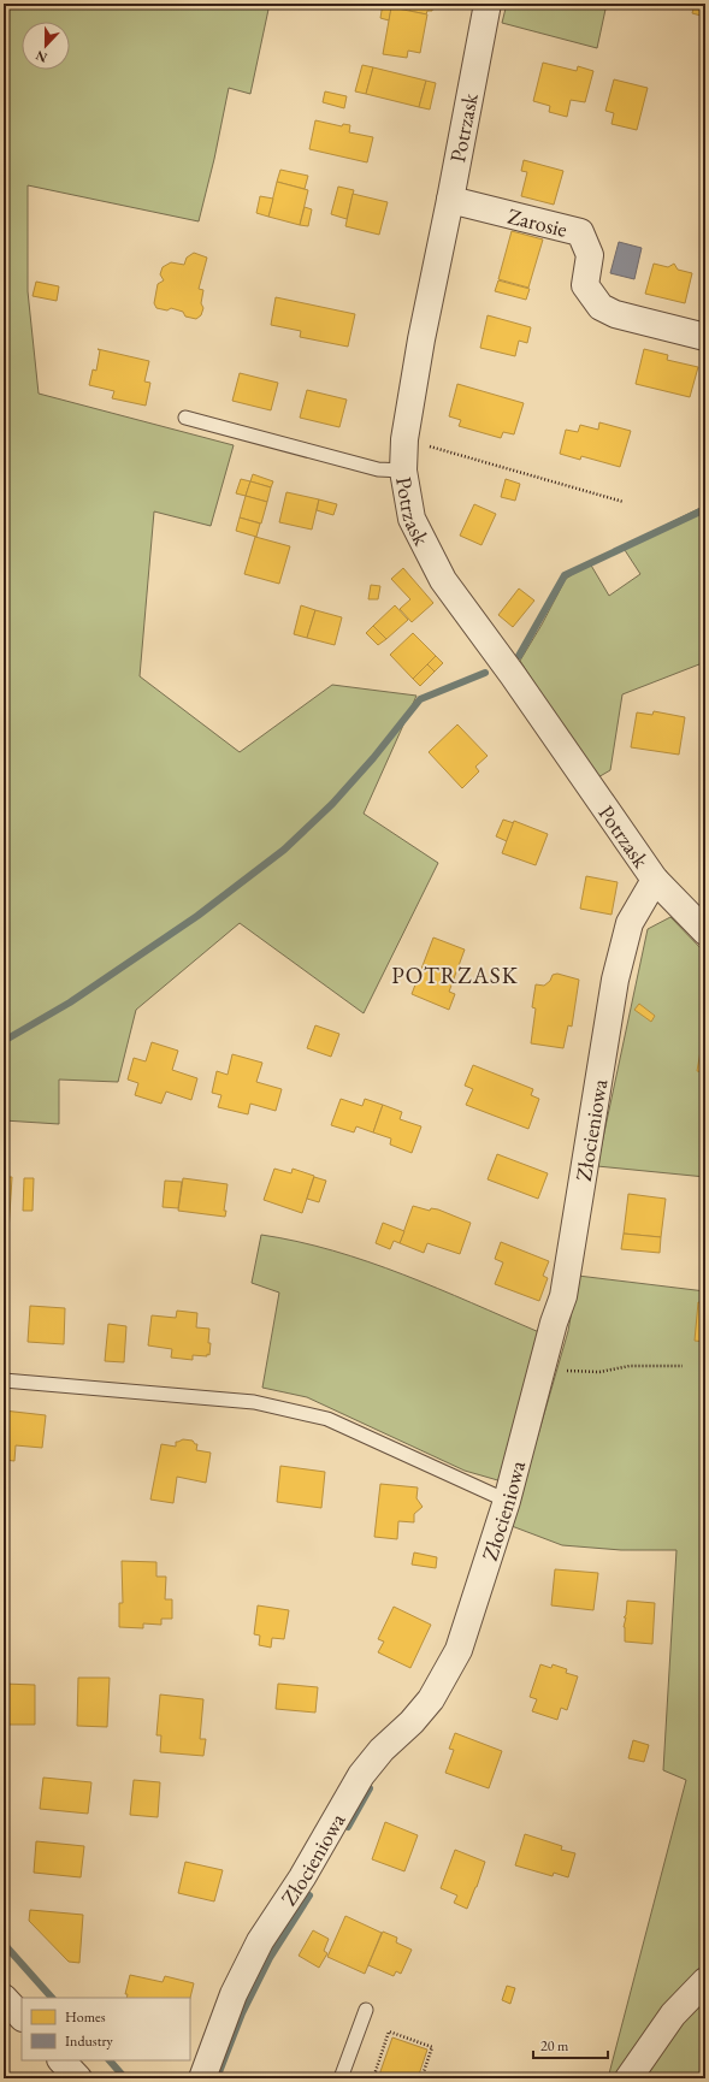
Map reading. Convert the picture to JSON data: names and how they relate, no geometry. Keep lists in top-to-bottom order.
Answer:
{
  "streets": {
    "street": ["Potrzask", "Zarosie", "Złocieniowa"]
  },
  "crossings": [
    ["Potrzask", "Zarosie"],
    ["Potrzask", "Złocieniowa"]
  ],
  "districts": ["POTRZASK"],
  "legend": ["Homes", "Industry"],
  "scale_bar": "20 m",
  "north": "bottom"
}
